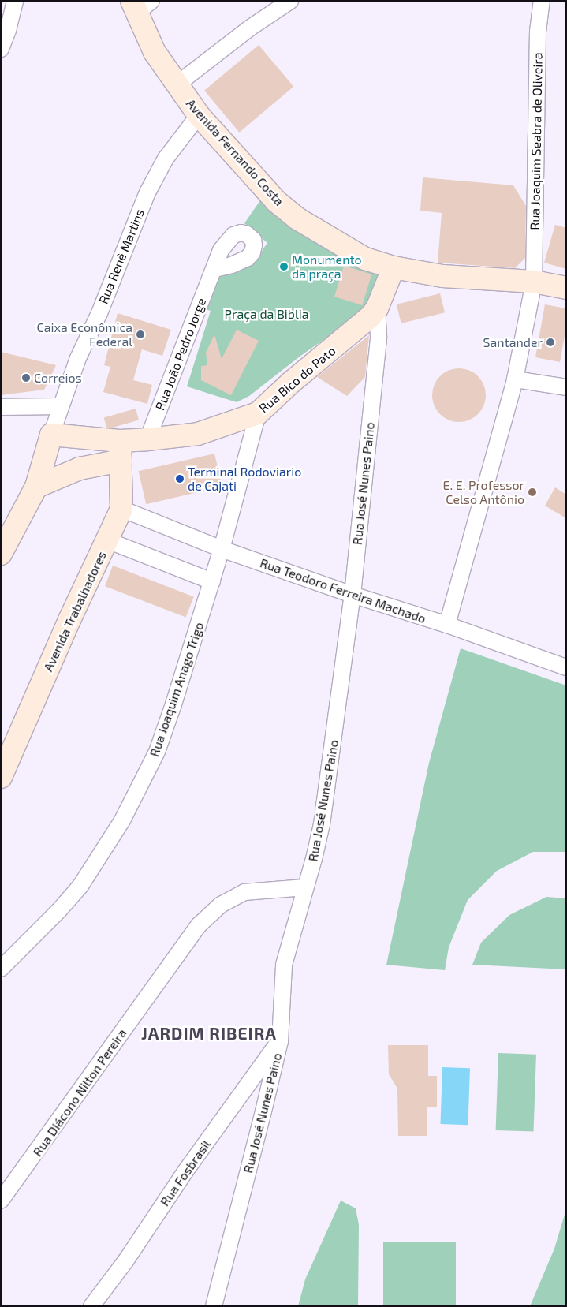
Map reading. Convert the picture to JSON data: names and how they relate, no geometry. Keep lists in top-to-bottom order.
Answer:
{
  "streets": {
    "street": [
      "Rua Joaquim Seabra de Oliveira",
      "Avenida Fernando Costa",
      "Rua Renê Martins",
      "Rua João Pedro Jorge",
      "Rua Bico do Pato",
      "Rua José Nunes Paino",
      "Rua Teodoro Ferreira Machado",
      "Avenida Trabalhadores",
      "Rua Joaquim Anago Trigo",
      "Rua Diácono Nilton Pereira",
      "Rua Fosbrasil"
    ]
  },
  "crossings": [
    ["Rua Joaquim Seabra de Oliveira", "Avenida Fernando Costa"],
    ["Rua Joaquim Seabra de Oliveira", "Rua Teodoro Ferreira Machado"],
    ["Avenida Fernando Costa", "Rua Renê Martins"],
    ["Avenida Fernando Costa", "Rua Bico do Pato"],
    ["Rua Renê Martins", "Rua Bico do Pato"],
    ["Rua João Pedro Jorge", "Rua Bico do Pato"],
    ["Rua Bico do Pato", "Rua José Nunes Paino"],
    ["Rua Bico do Pato", "Avenida Trabalhadores"],
    ["Rua Bico do Pato", "Rua Joaquim Anago Trigo"],
    ["Rua José Nunes Paino", "Rua Teodoro Ferreira Machado"],
    ["Rua José Nunes Paino", "Rua Diácono Nilton Pereira"],
    ["Rua José Nunes Paino", "Rua Fosbrasil"],
    ["Rua Teodoro Ferreira Machado", "Avenida Trabalhadores"],
    ["Rua Teodoro Ferreira Machado", "Rua Joaquim Anago Trigo"]
  ],
  "districts": ["JARDIM RIBEIRA"],
  "parks": ["Praça da Biblia"],
  "places": [
    "Monumento da praça",
    "Caixa Econômica Federal",
    "Santander",
    "Correios",
    "Terminal Rodoviario de Cajati",
    "E. E. Professor Celso Antônio"
  ]
}
